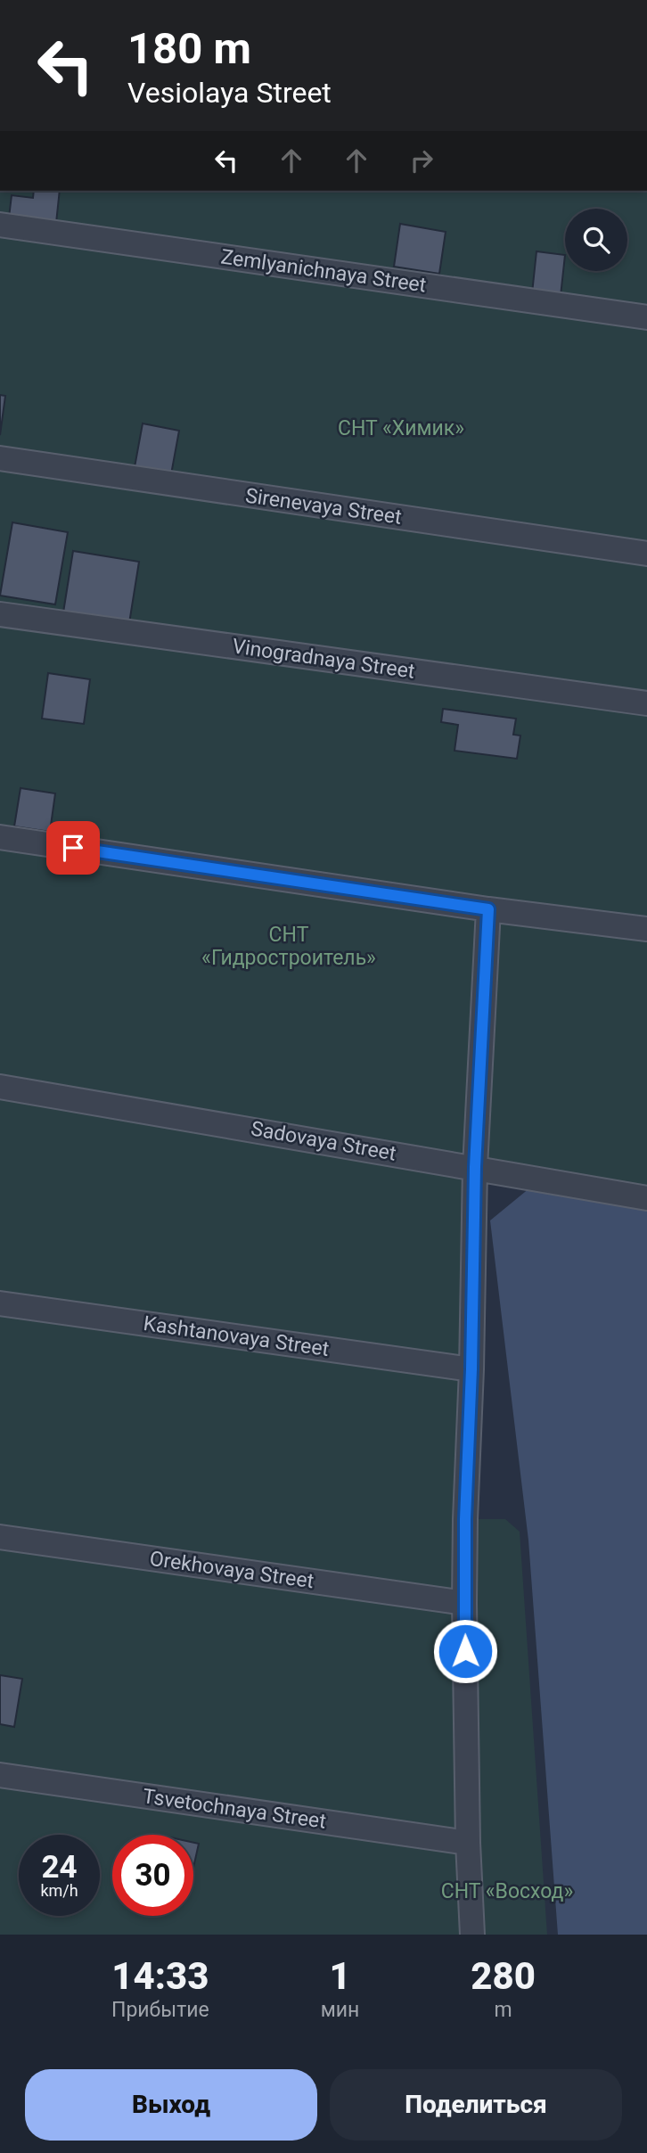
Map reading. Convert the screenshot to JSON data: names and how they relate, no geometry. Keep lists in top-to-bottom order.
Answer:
{
  "streets": {
    "street": [
      "Zemlyanichnaya Street",
      "Sirenevaya Street",
      "Vinogradnaya Street",
      "Sadovaya Street",
      "Kashtanovaya Street",
      "Orekhovaya Street",
      "Tsvetochnaya Street"
    ]
  },
  "parks": ["СНТ «Химик»", "СНТ «Гидростроитель»", "СНТ «Восход»"],
  "page": {
    "turn": ["180 m", "Vesiolaya Street"],
    "speed": "24 km/h",
    "limit": "30",
    "eta": [
      "14:33",
      "Прибытие",
      "1",
      "мин",
      "280",
      "m"
    ],
    "buttons": ["Выход", "Поделиться"]
  }
}
